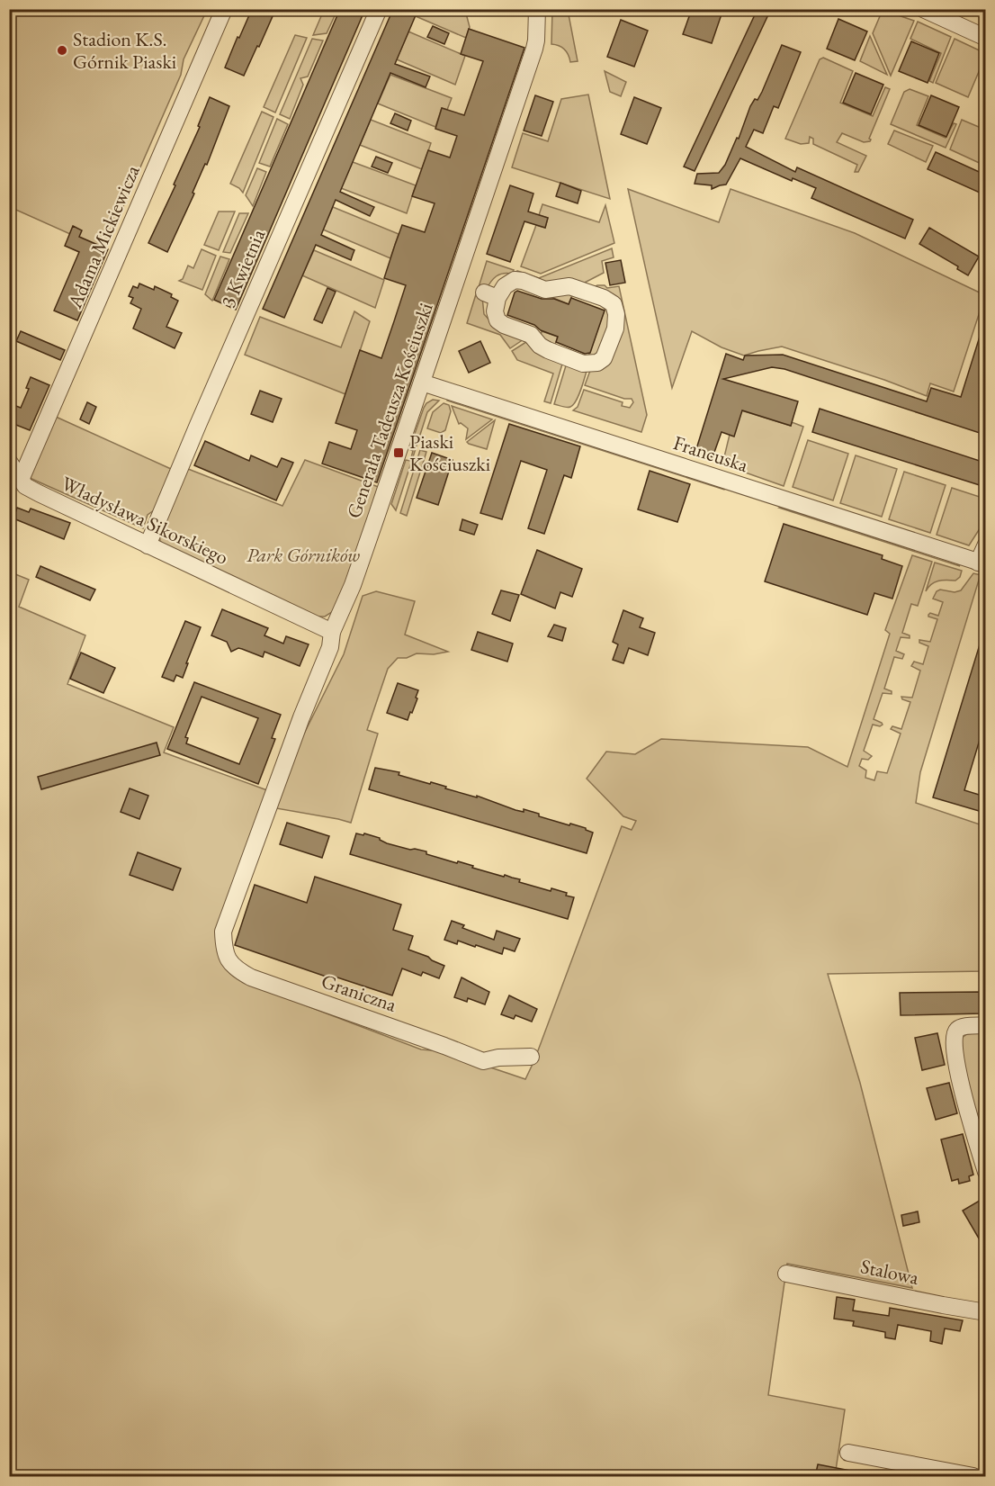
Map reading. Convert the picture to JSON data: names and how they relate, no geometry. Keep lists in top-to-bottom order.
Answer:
{
  "streets": {
    "street": [
      "Adama Mickiewicza",
      "3 Kwietnia",
      "Generała Tadeusza Kościuszki",
      "Francuska",
      "Władysława Sikorskiego",
      "Graniczna",
      "Stalowa"
    ]
  },
  "crossings": [
    ["Adama Mickiewicza", "Władysława Sikorskiego"],
    ["3 Kwietnia", "Władysława Sikorskiego"],
    ["Generała Tadeusza Kościuszki", "Francuska"],
    ["Generała Tadeusza Kościuszki", "Władysława Sikorskiego"],
    ["Generała Tadeusza Kościuszki", "Graniczna"]
  ],
  "parks": ["Park Górników"],
  "places": {
    "other": ["Stadion K.S. Górnik Piaski"],
    "transit": ["Piaski Kościuszki"]
  }
}
